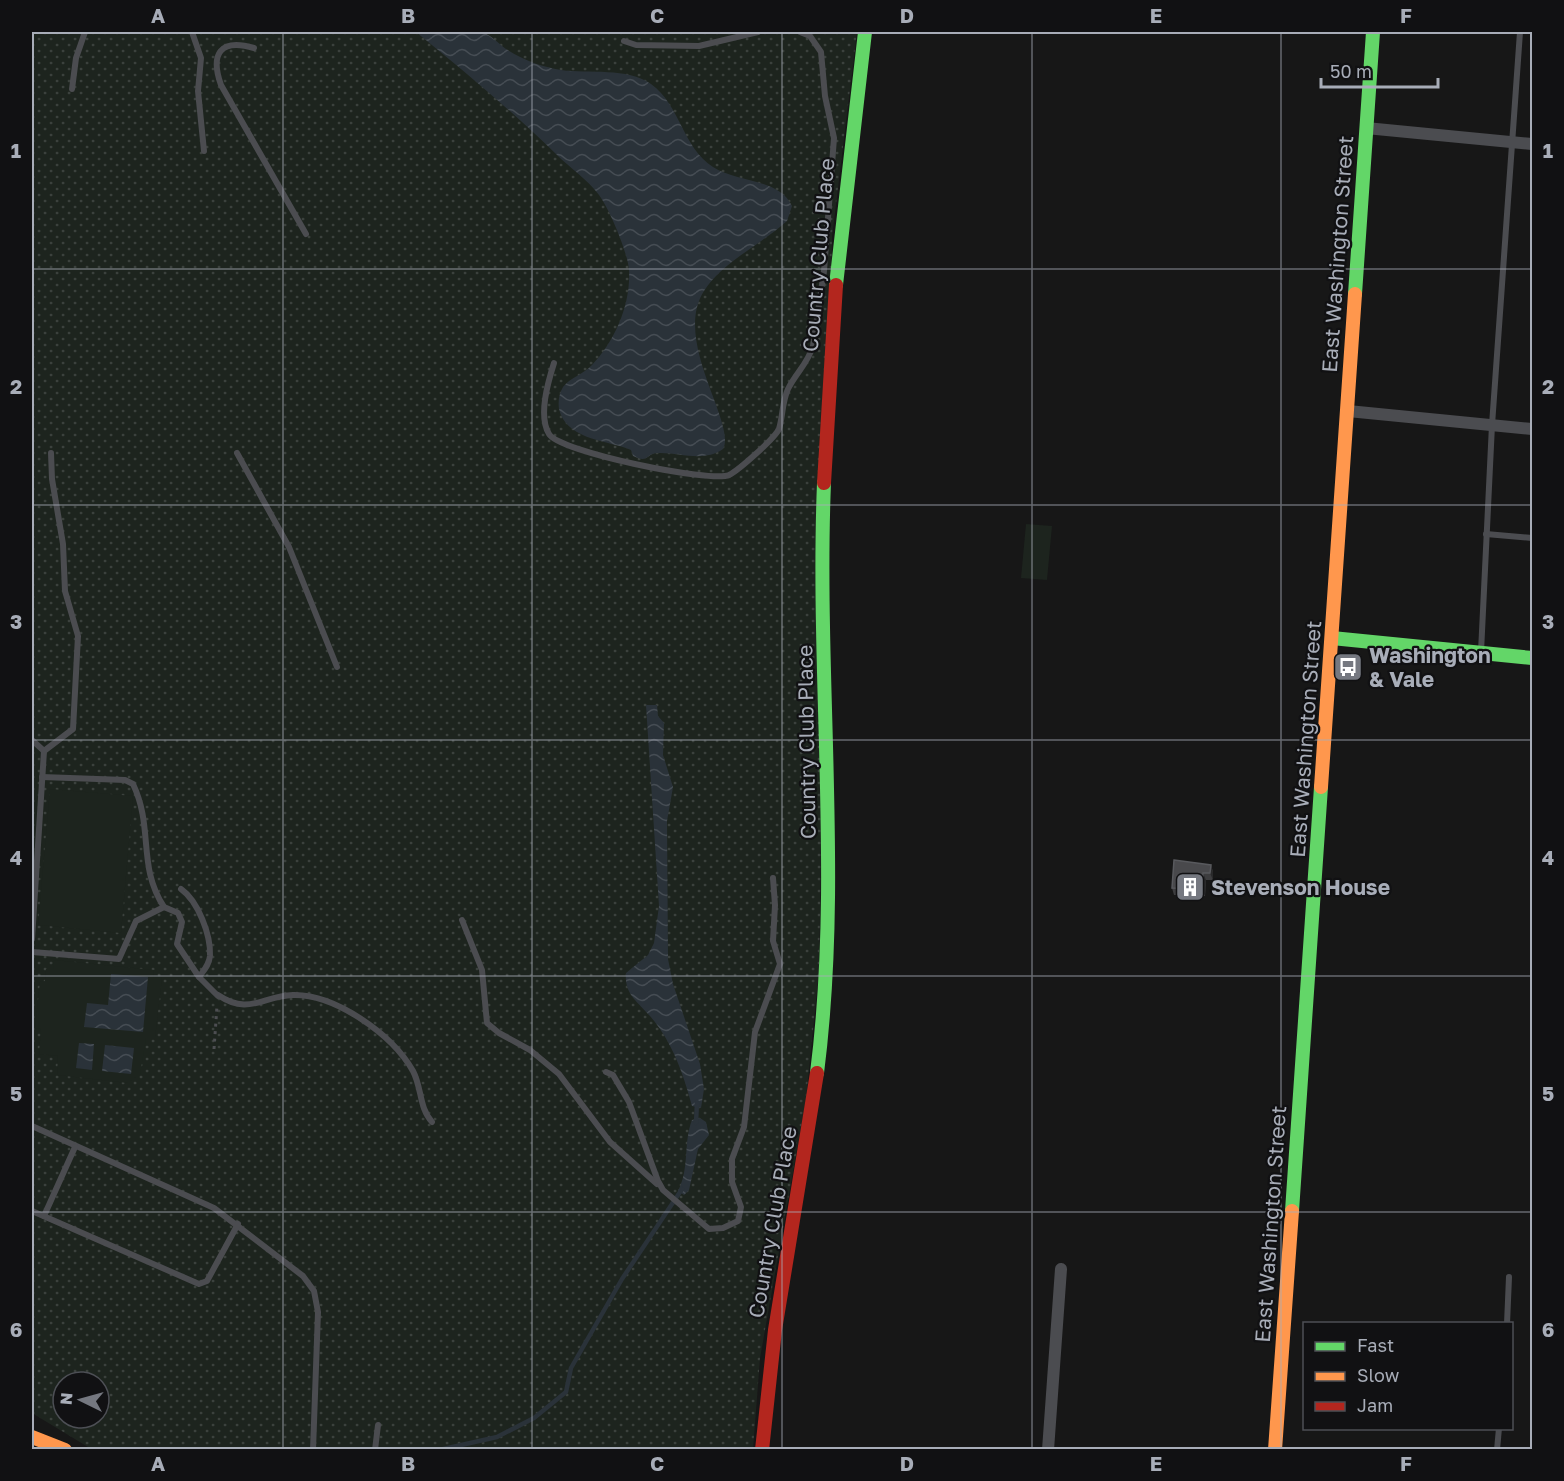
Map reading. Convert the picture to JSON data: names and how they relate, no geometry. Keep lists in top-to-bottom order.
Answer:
{
  "streets": {
    "street": ["East Washington Street", "Country Club Place"]
  },
  "places": {
    "bus stop": ["Washington & Vale"],
    "building": ["Stevenson House"]
  },
  "legend": ["Fast", "Slow", "Jam"],
  "scale_bar": "50 m",
  "north": "left",
  "grid": {
    "columns": [
      "A",
      "B",
      "C",
      "D",
      "E",
      "F"
    ],
    "rows": [
      "1",
      "2",
      "3",
      "4",
      "5",
      "6"
    ]
  }
}
